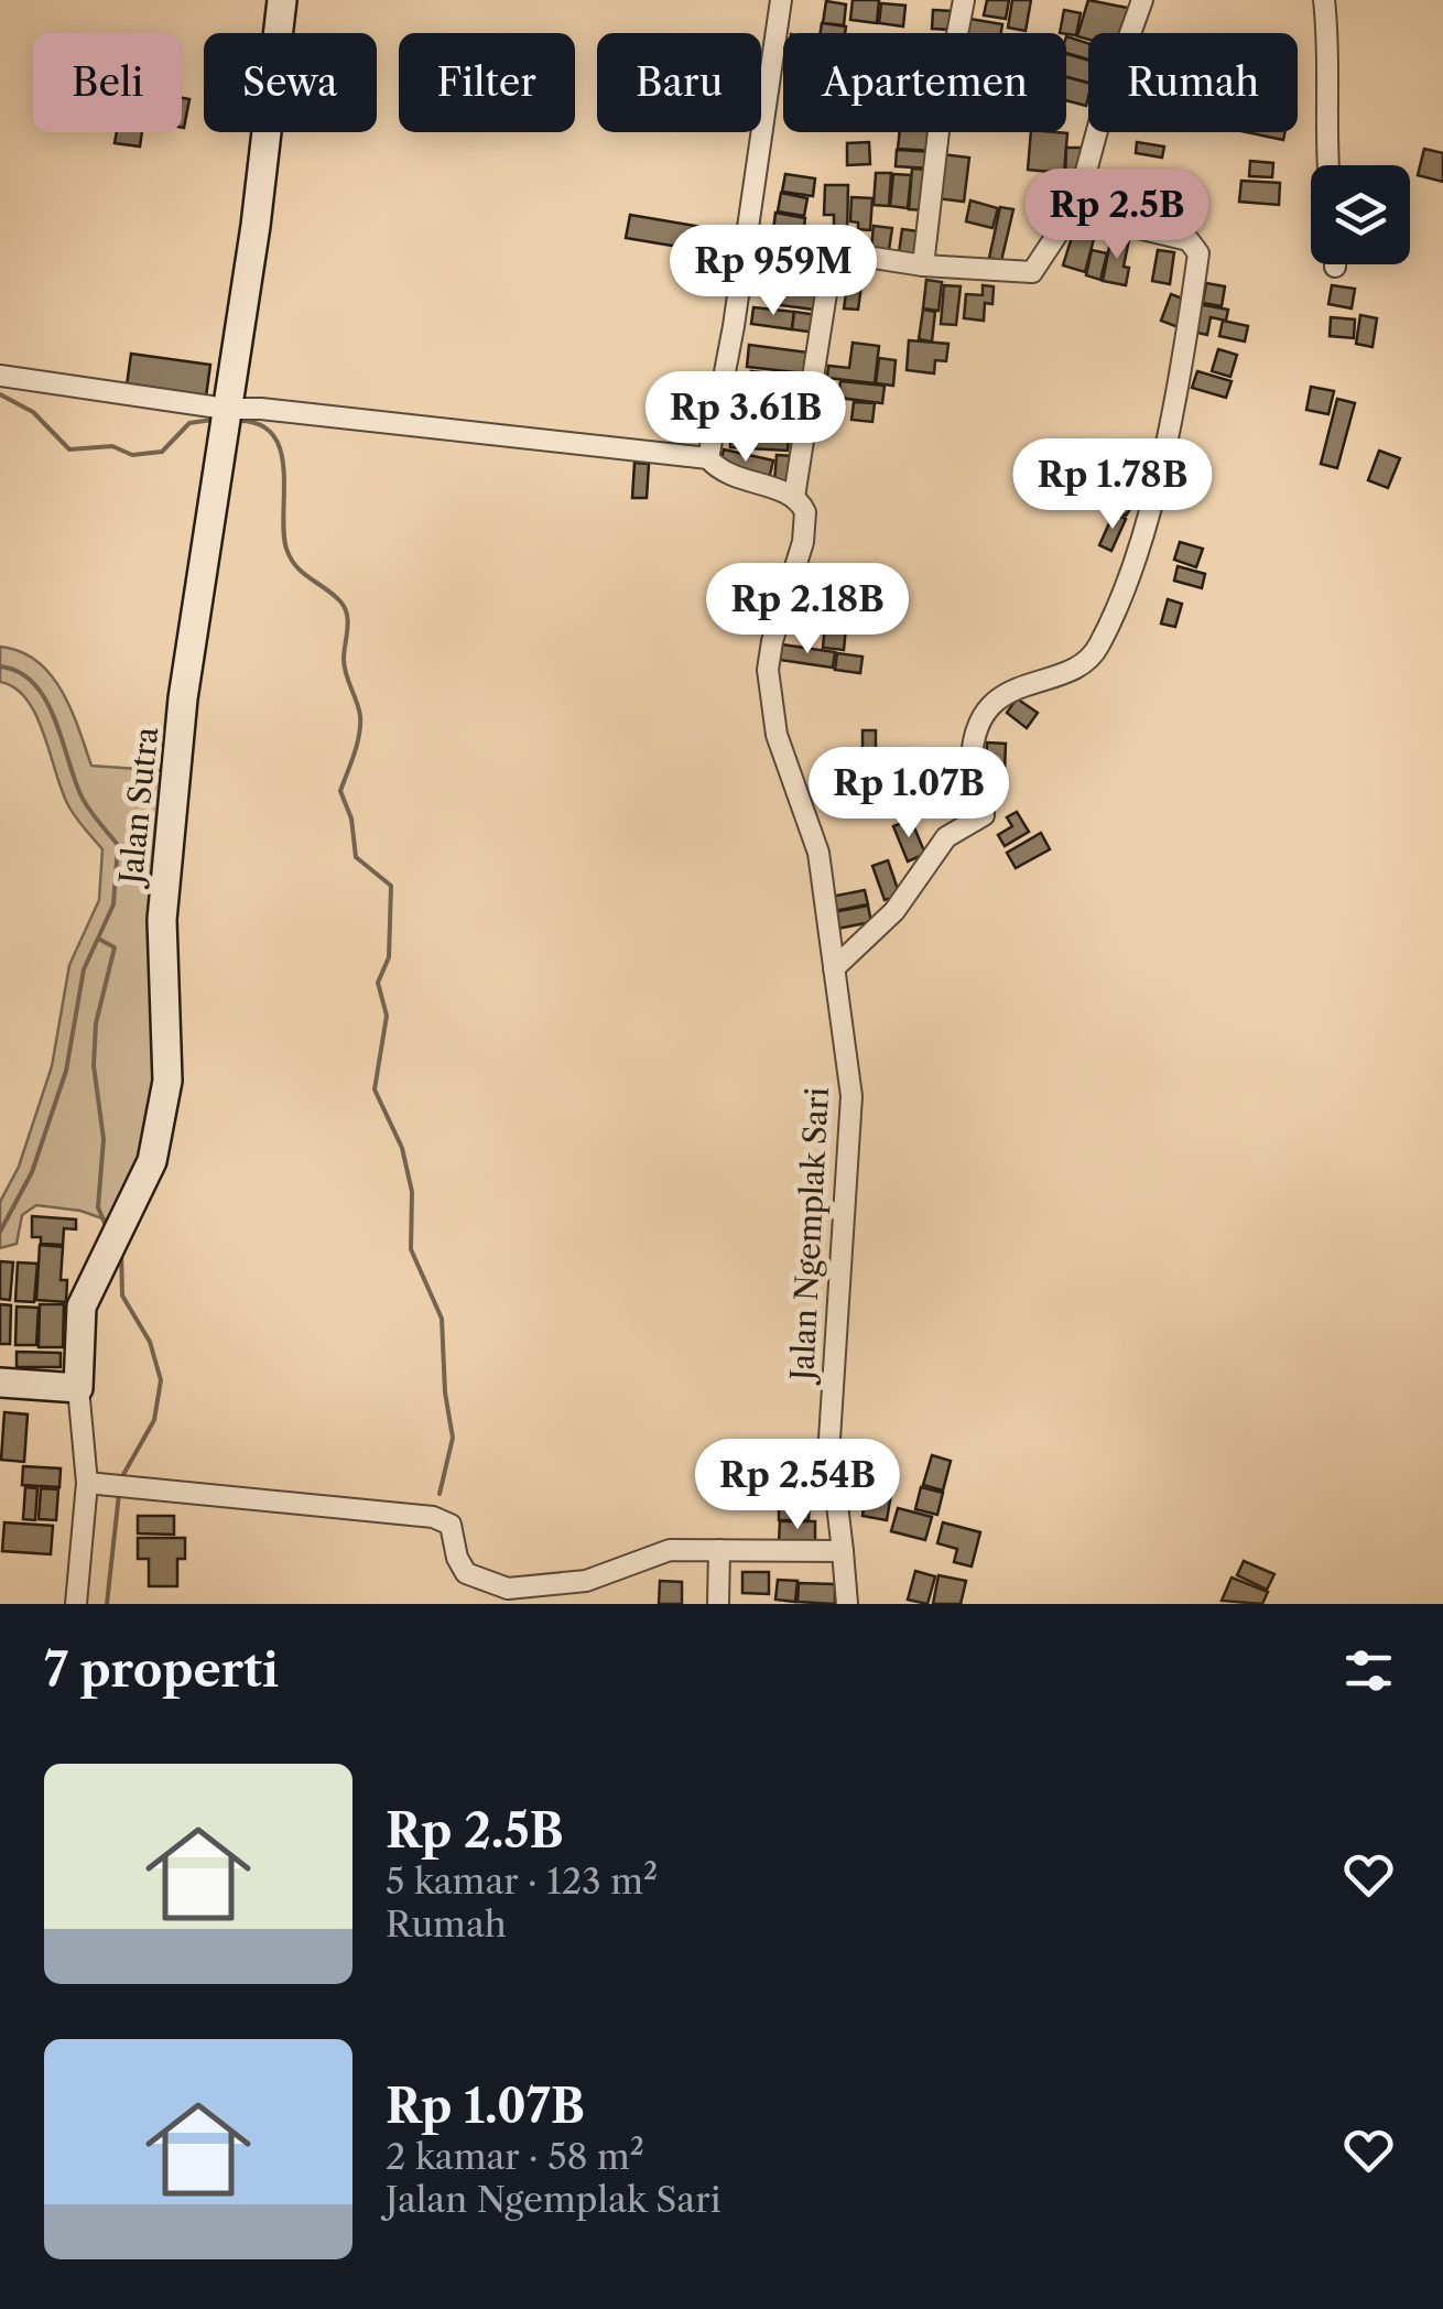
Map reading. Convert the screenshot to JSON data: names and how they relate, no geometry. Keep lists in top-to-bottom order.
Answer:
{
  "streets": {
    "street": ["Jalan Sutra", "Jalan Ngemplak Sari"]
  },
  "page": {
    "chip": [
      "Beli",
      "Sewa",
      "Filter",
      "Baru",
      "Apartemen",
      "Rumah"
    ],
    "price": [
      "Rp 2.5B",
      "Rp 959M",
      "Rp 3.61B",
      "Rp 1.78B",
      "Rp 2.18B",
      "Rp 1.07B",
      "Rp 2.54B"
    ],
    "heading": "7 properti",
    "list": [
      {
        "name": "Rp 2.5B",
        "note": "5 kamar · 123 m² · Rumah"
      },
      {
        "name": "Rp 1.07B",
        "note": "2 kamar · 58 m² · Jalan Ngemplak Sari"
      }
    ]
  }
}
